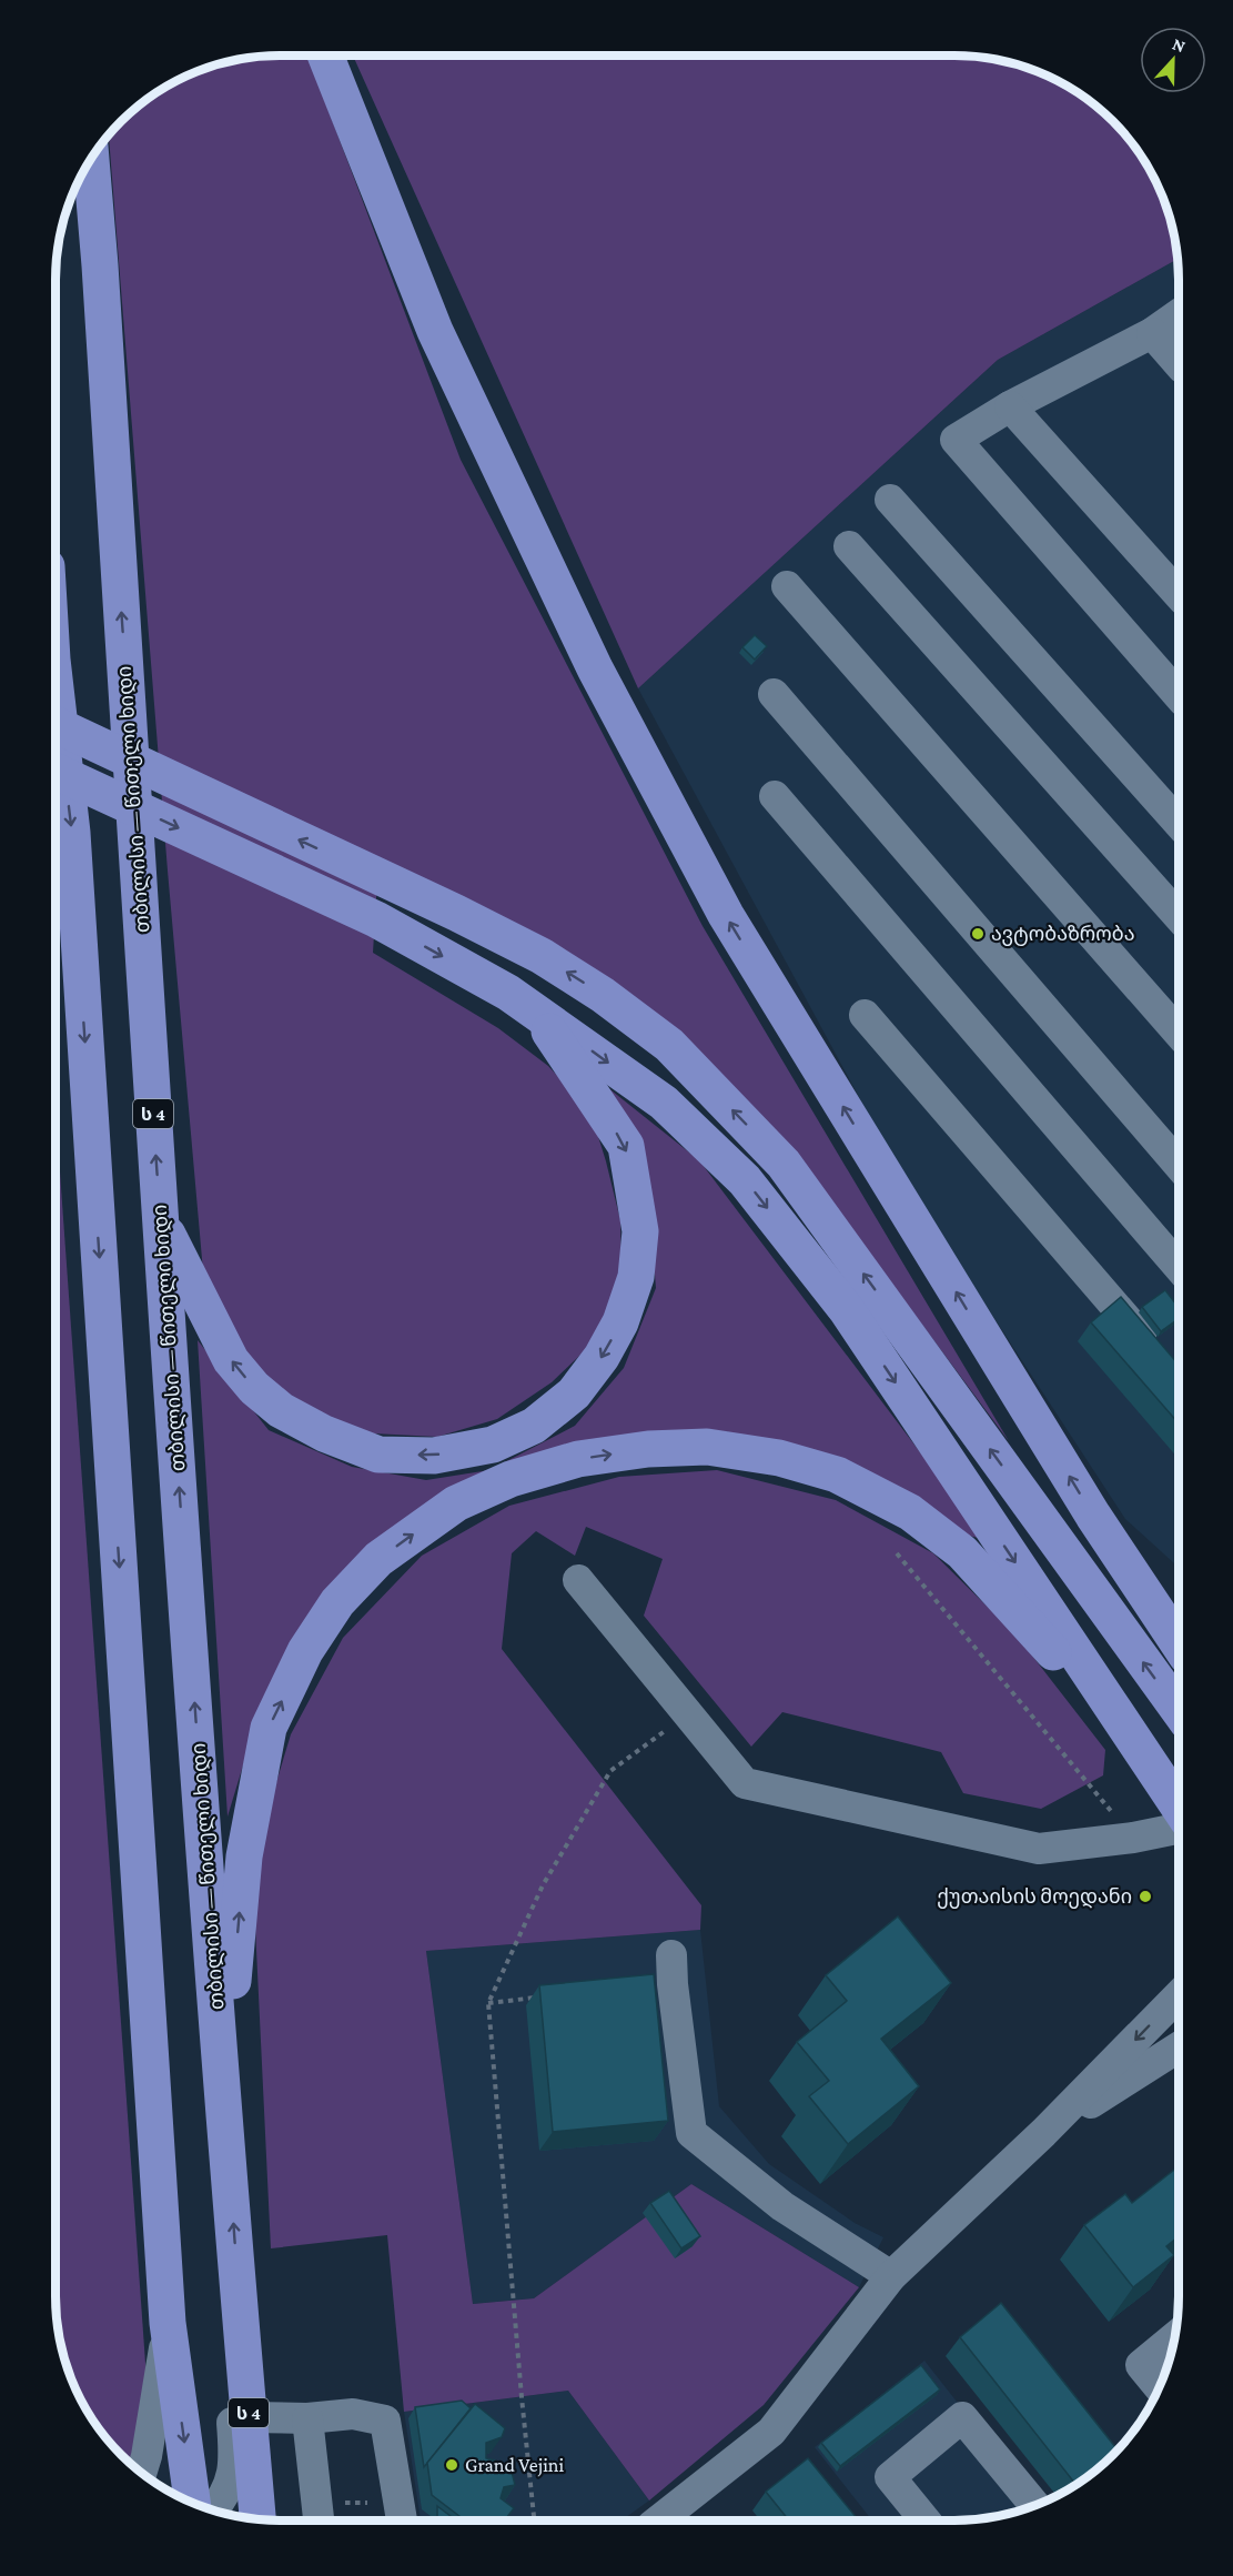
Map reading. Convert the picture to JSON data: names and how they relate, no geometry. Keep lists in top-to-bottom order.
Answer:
{
  "streets": {
    "highway": ["თბილისი — წითელი ხიდი", "ს 4"]
  },
  "places": ["ავტობაზრობა", "ქუთაისის მოედანი", "Grand Vejini"],
  "north": "top"
}
